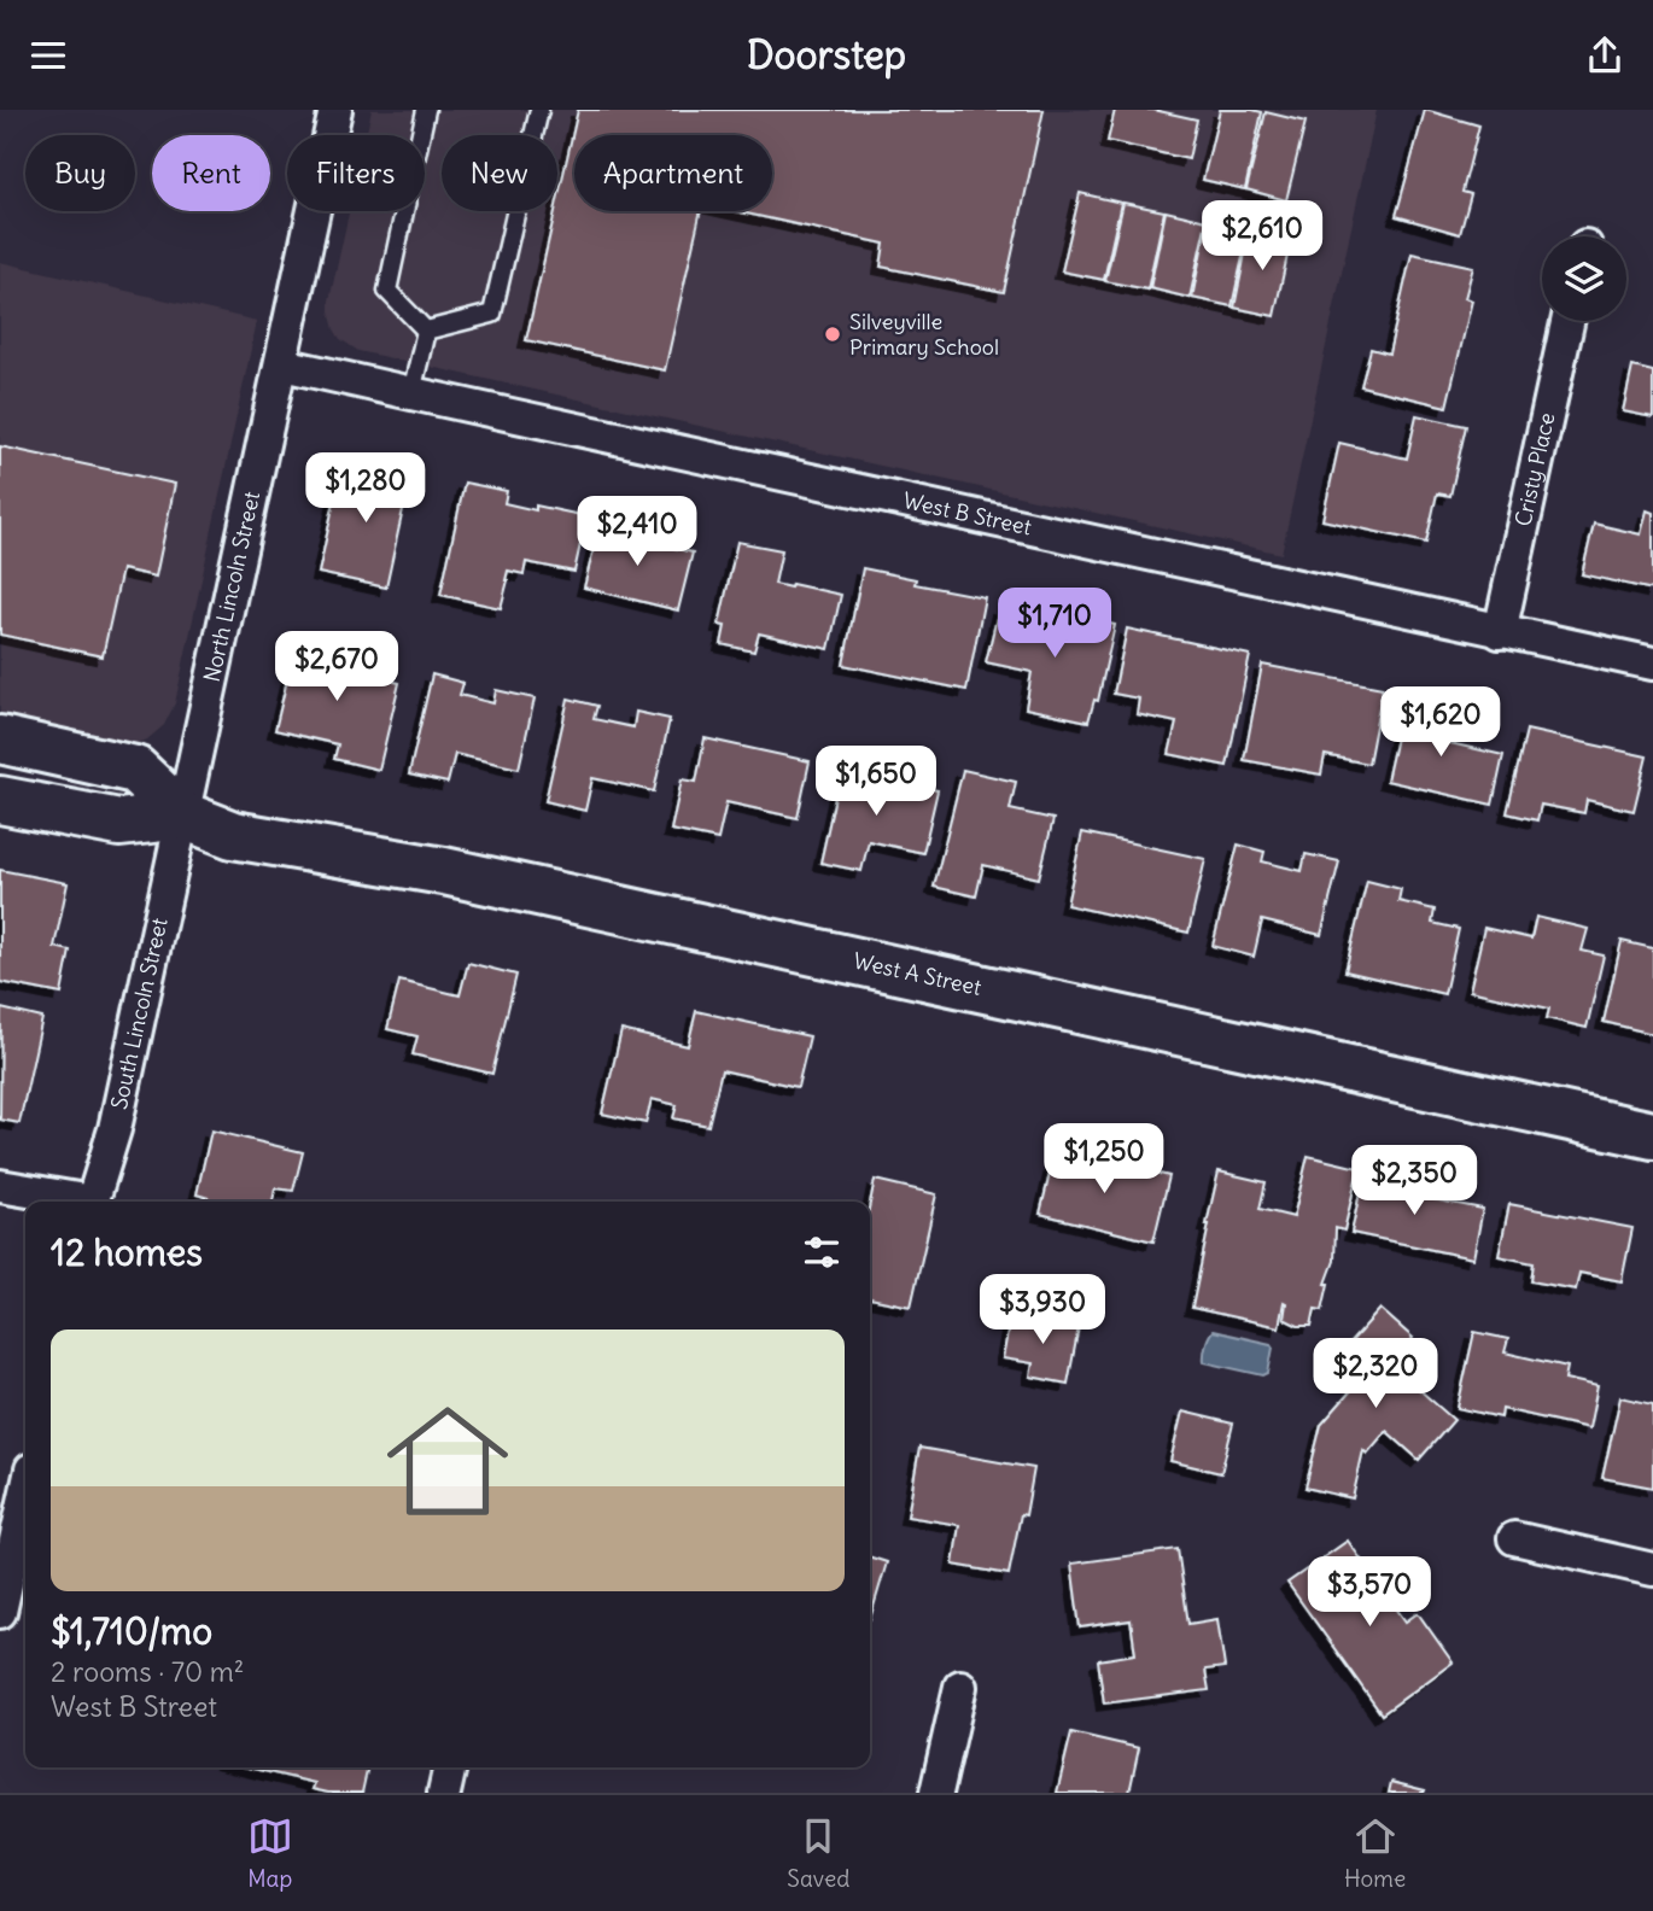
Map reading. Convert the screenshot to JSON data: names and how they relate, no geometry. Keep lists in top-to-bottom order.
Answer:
{
  "streets": {
    "main road": ["West A Street"],
    "street": [
      "Cristy Place",
      "West B Street",
      "North Lincoln Street",
      "South Lincoln Street"
    ]
  },
  "crossings": [
    ["Cristy Place", "West B Street"],
    ["West B Street", "North Lincoln Street"],
    ["North Lincoln Street", "West A Street"],
    ["North Lincoln Street", "South Lincoln Street"],
    ["West A Street", "South Lincoln Street"]
  ],
  "places": ["Silveyville Primary School"],
  "page": {
    "header": "Doorstep",
    "chip": [
      "Buy",
      "Rent",
      "Filters",
      "New",
      "Apartment"
    ],
    "price": [
      "$2,610",
      "$1,280",
      "$2,410",
      "$1,710",
      "$2,670",
      "$1,620",
      "$1,650",
      "$1,250",
      "$2,350",
      "$3,930",
      "$2,320",
      "$3,570"
    ],
    "heading": "12 homes",
    "list": [
      {
        "name": "$1,710/mo",
        "note": "2 rooms · 70 m² · West B Street"
      }
    ],
    "tabs": ["Map", "Saved", "Home"]
  }
}
